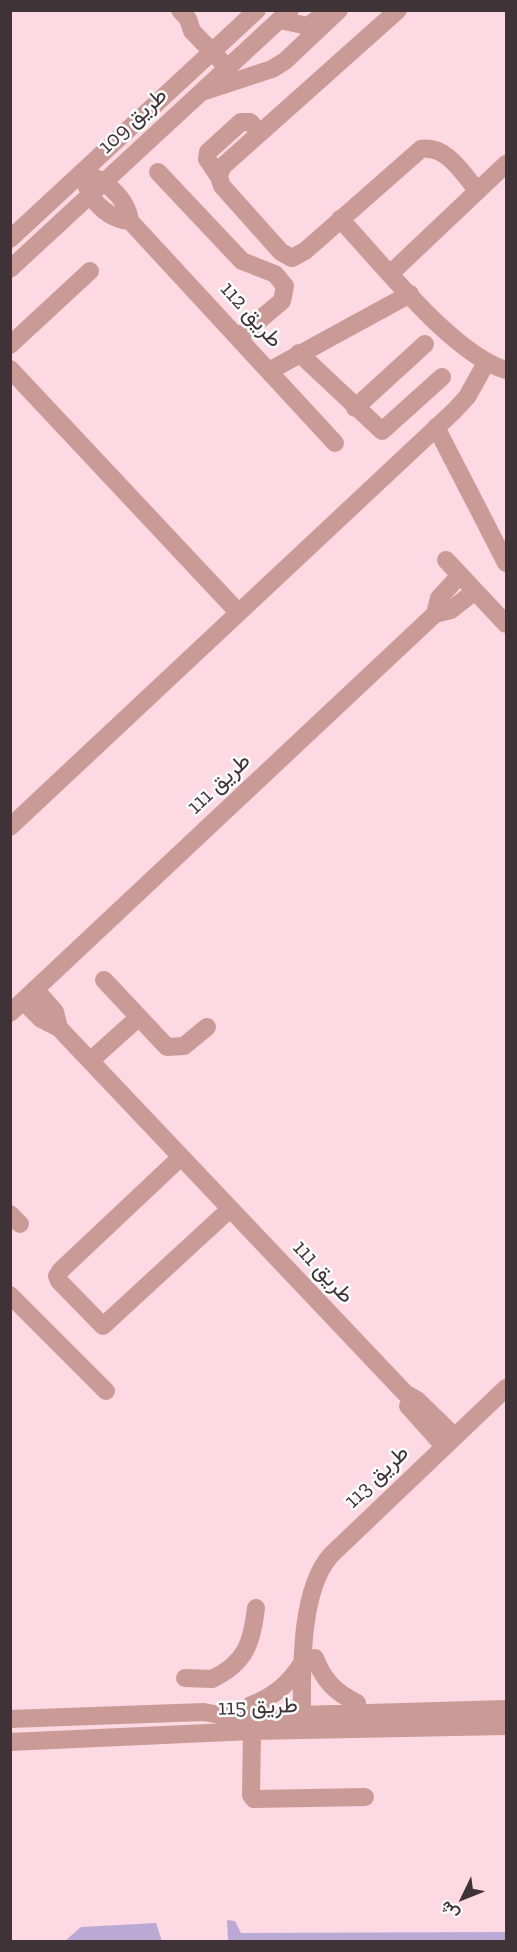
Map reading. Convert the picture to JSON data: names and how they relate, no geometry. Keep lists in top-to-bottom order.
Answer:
{
  "streets": {
    "street": [
      "طريق 109",
      "طريق 112",
      "طريق 111",
      "طريق 113",
      "طريق 115"
    ]
  },
  "crossings": [
    ["طريق 109", "طريق 112"],
    ["طريق 111", "طريق 113"],
    ["طريق 113", "طريق 115"]
  ],
  "north": "bottom left"
}
